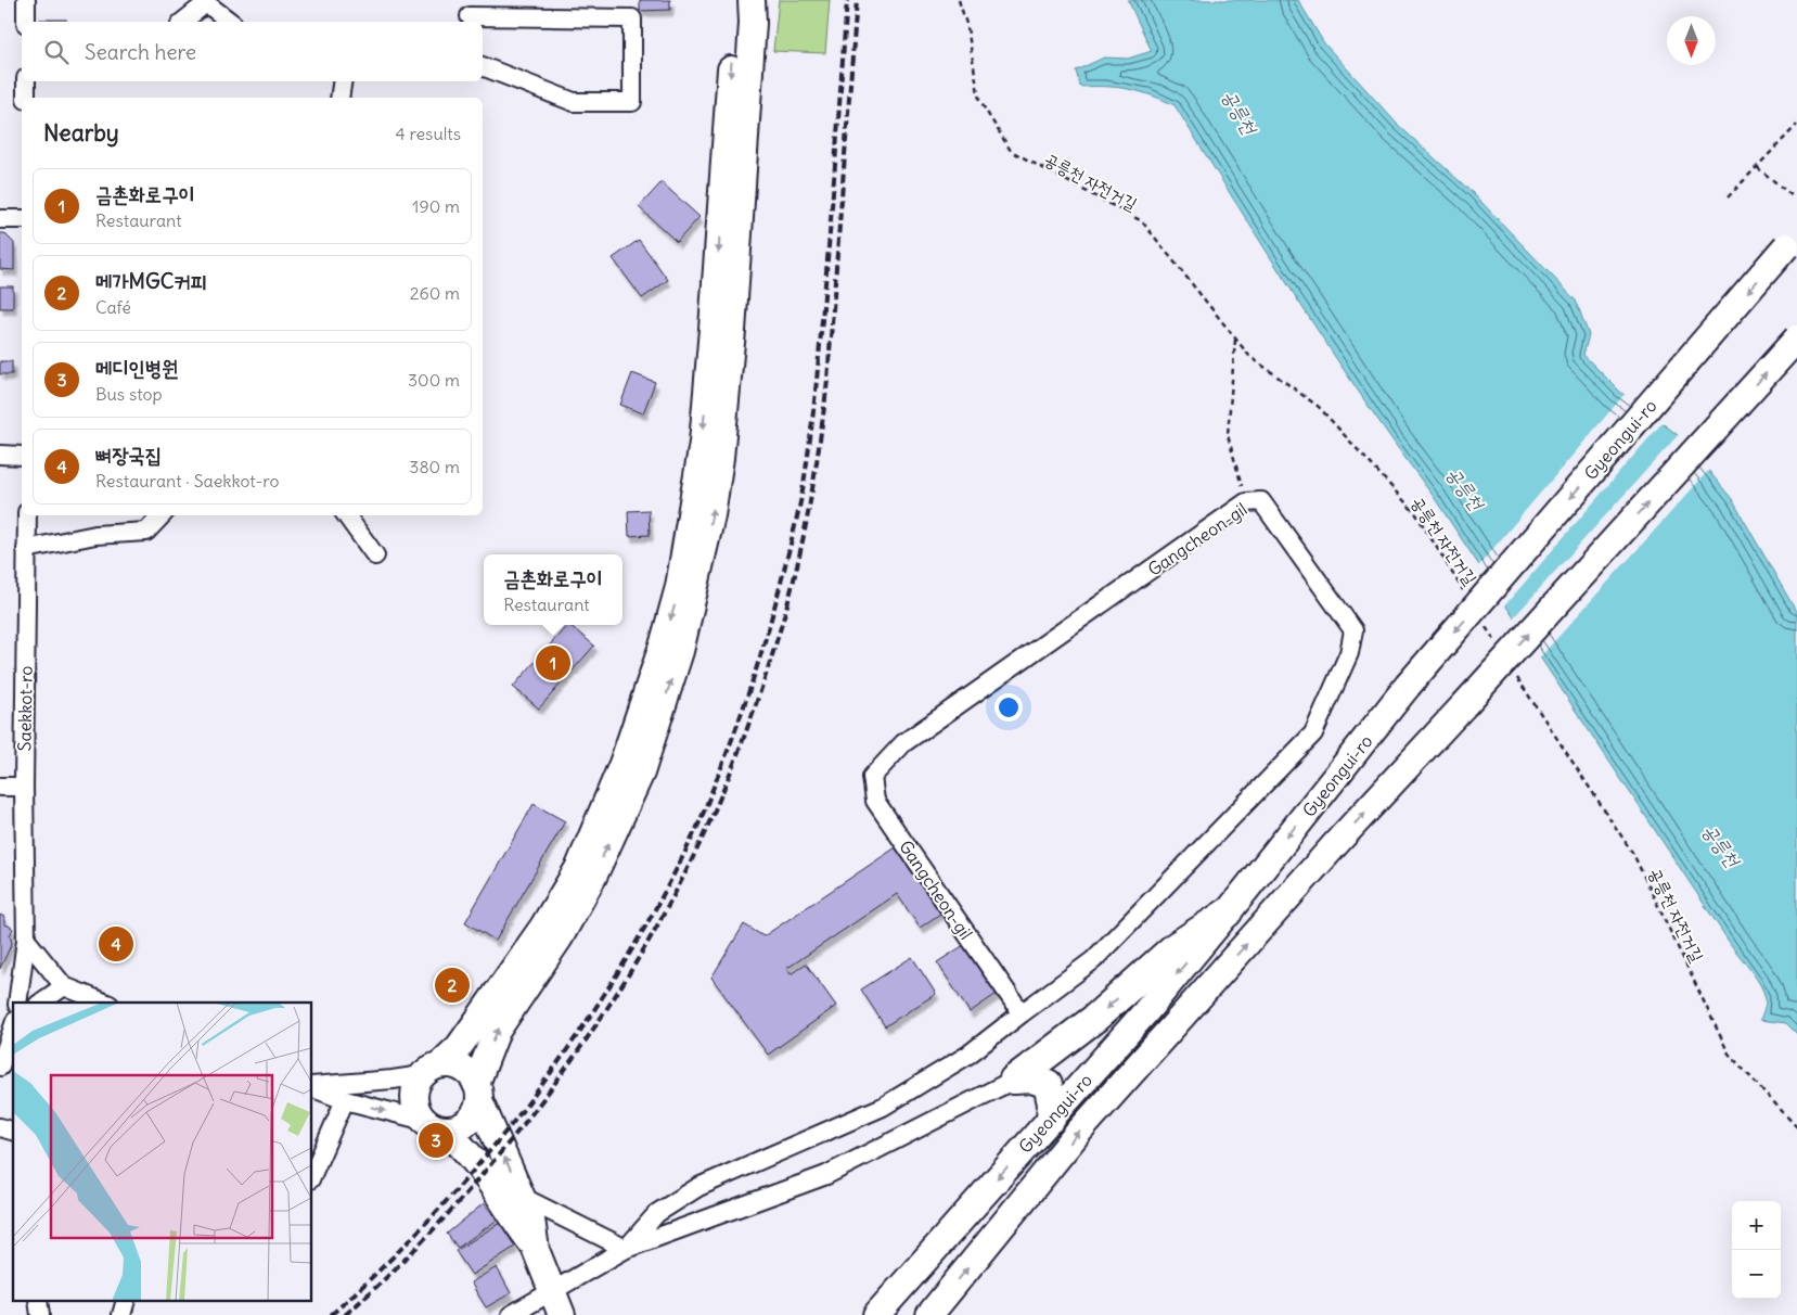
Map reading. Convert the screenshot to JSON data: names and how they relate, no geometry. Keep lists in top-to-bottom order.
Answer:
{
  "streets": {
    "street": ["Gyeongui-ro", "Gangcheon-gil", "Saekkot-ro"],
    "path": ["공릉천 자전거길"]
  },
  "water": ["공릉천"],
  "north": "bottom",
  "page": {
    "search": "Search here",
    "heading": ["Nearby", "4 results"],
    "list": [
      {
        "mark": "1",
        "name": "금촌화로구이",
        "note": "Restaurant",
        "value": "190 m"
      },
      {
        "mark": "2",
        "name": "메가MGC커피",
        "note": "Café",
        "value": "260 m"
      },
      {
        "mark": "3",
        "name": "메디인병원",
        "note": "Bus stop",
        "value": "300 m"
      },
      {
        "mark": "4",
        "name": "뼈장국집",
        "note": "Restaurant · Saekkot-ro",
        "value": "380 m"
      }
    ],
    "popup": ["금촌화로구이", "Restaurant"],
    "pins": [
      "1",
      "4",
      "2",
      "3"
    ],
    "map_buttons": ["+", "−"]
  }
}
